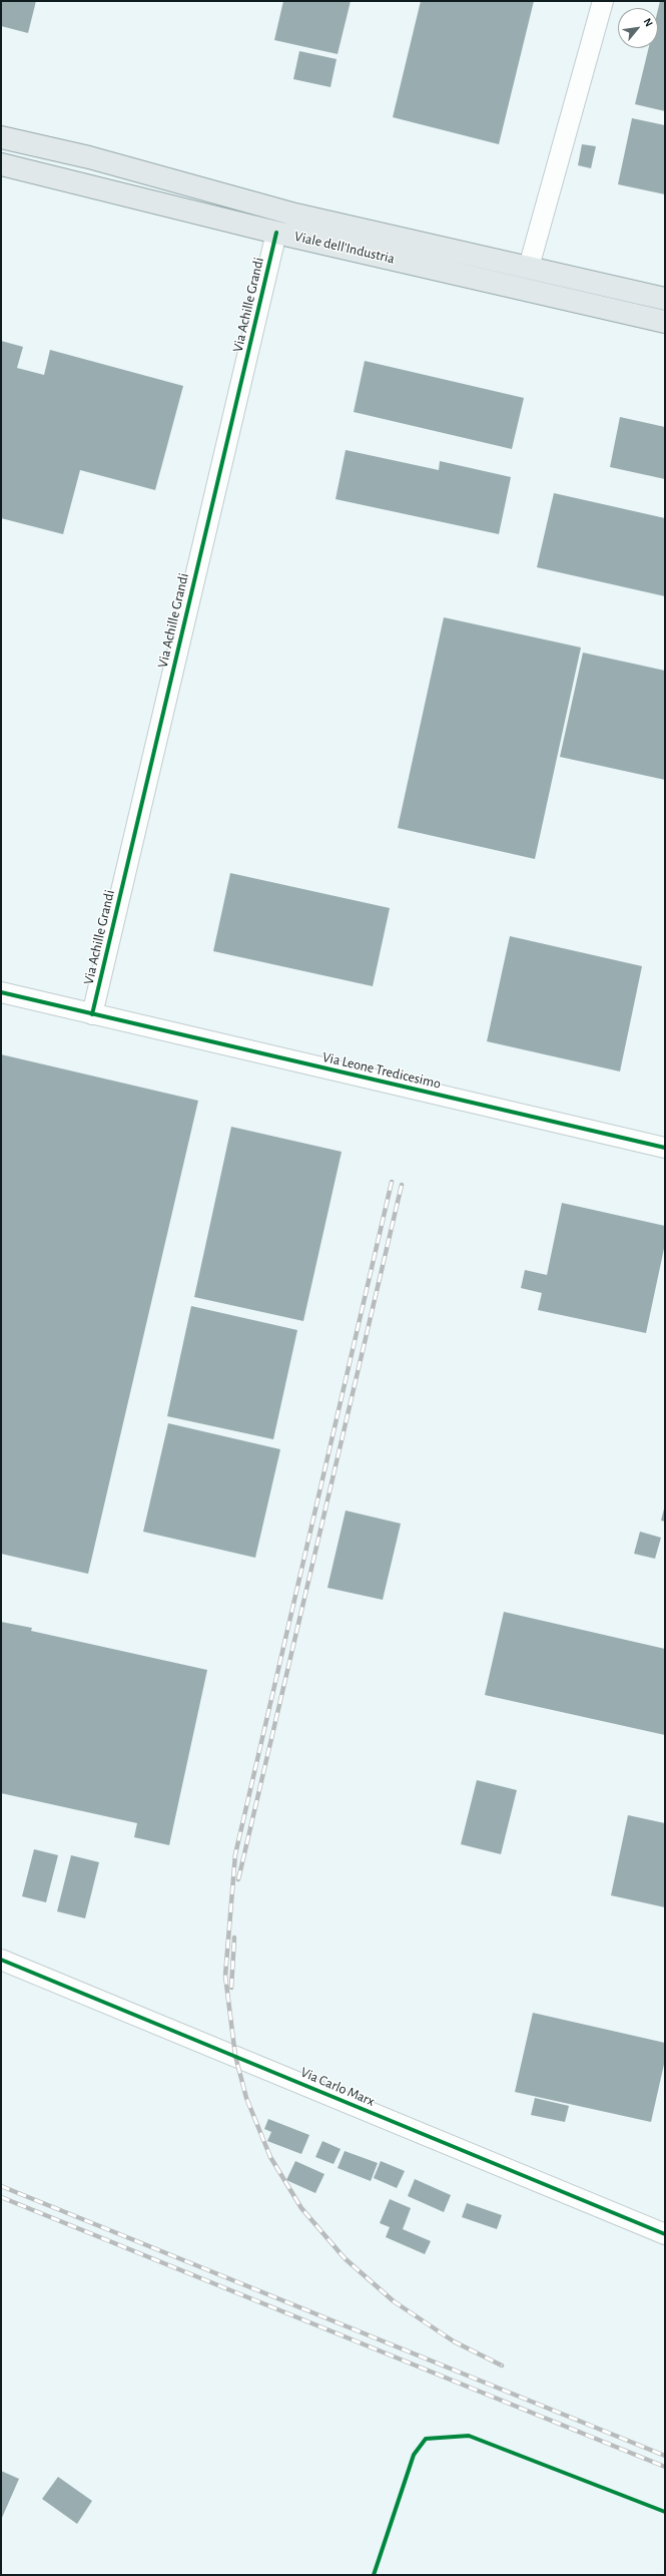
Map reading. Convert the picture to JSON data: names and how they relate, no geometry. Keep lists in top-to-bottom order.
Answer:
{
  "streets": {
    "main road": ["Viale dell'Industria"],
    "street": ["Via Achille Grandi", "Via Leone Tredicesimo", "Via Carlo Marx"]
  },
  "crossings": [
    ["Viale dell'Industria", "Via Achille Grandi"],
    ["Via Achille Grandi", "Via Leone Tredicesimo"]
  ],
  "north": "top right"
}
